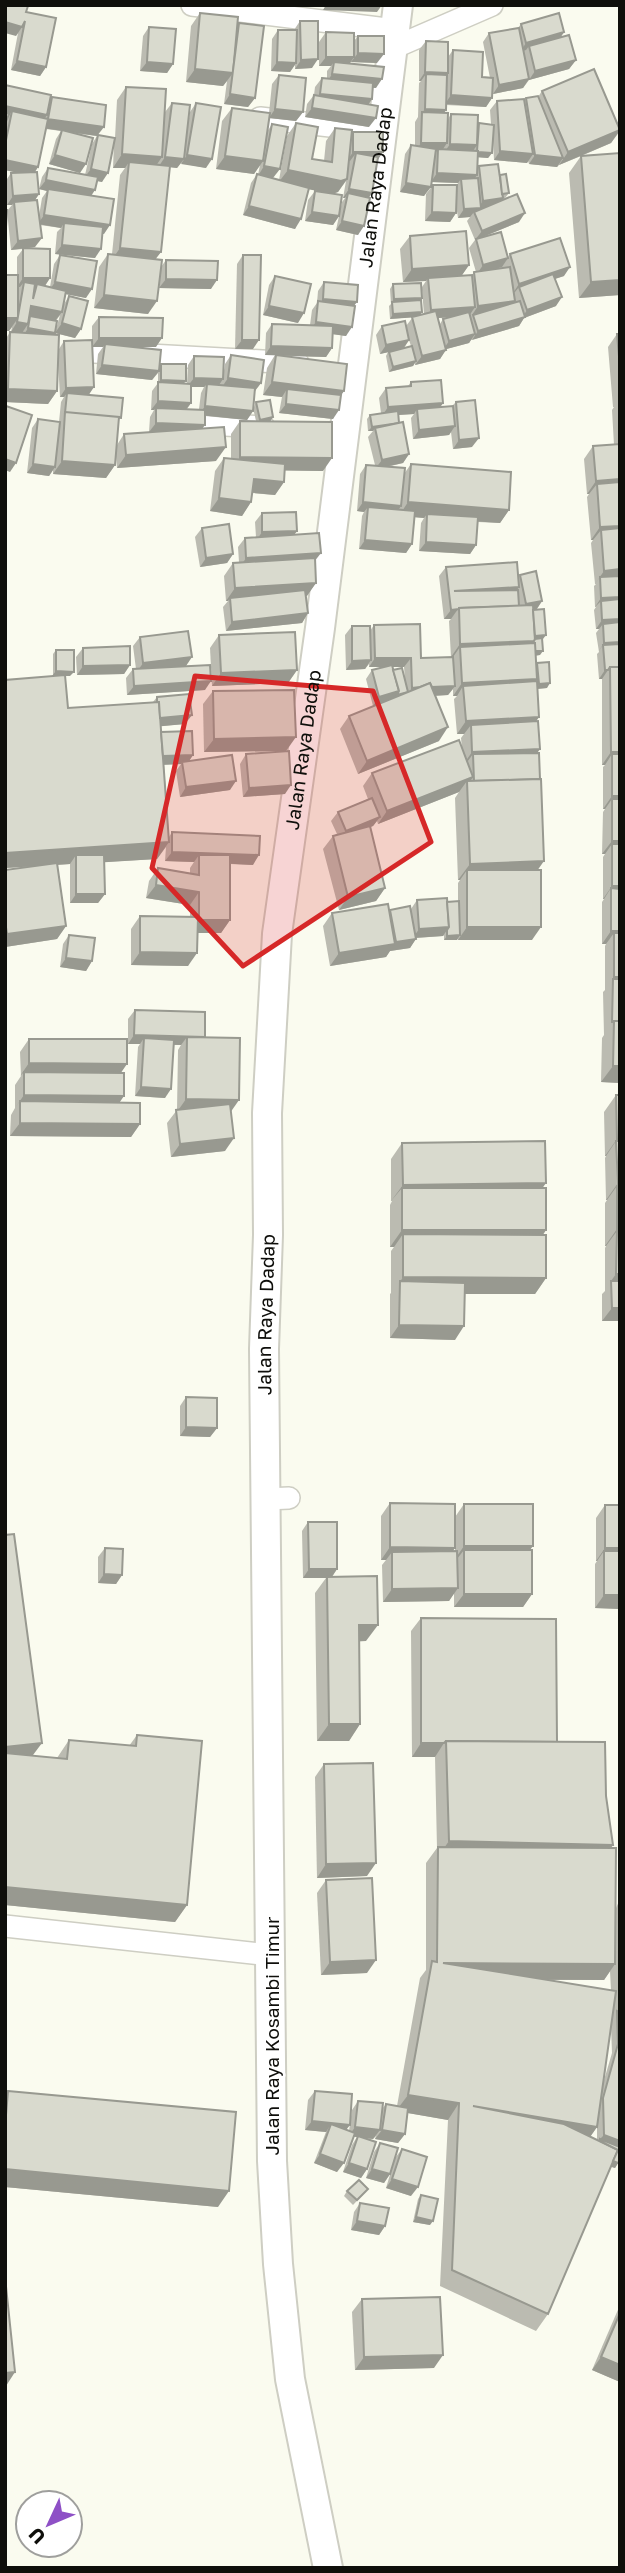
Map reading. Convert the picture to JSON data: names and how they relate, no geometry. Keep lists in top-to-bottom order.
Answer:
{
  "streets": {
    "main road": ["Jalan Raya Dadap", "Jalan Raya Kosambi Timur"]
  },
  "crossings": [
    ["Jalan Raya Dadap", "Jalan Raya Kosambi Timur"]
  ],
  "north": "bottom left"
}
